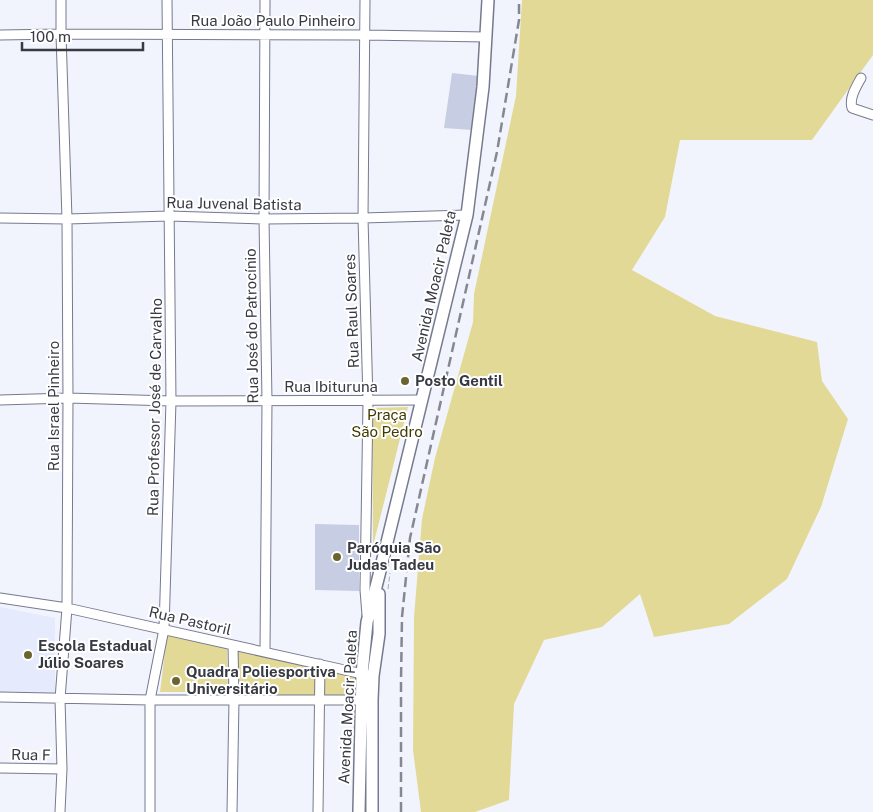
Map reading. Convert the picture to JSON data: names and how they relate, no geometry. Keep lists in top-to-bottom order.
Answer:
{
  "streets": {
    "main road": ["Avenida Moacir Paleta"],
    "street": [
      "Rua João Paulo Pinheiro",
      "Rua Juvenal Batista",
      "Rua Raul Soares",
      "Rua José do Patrocínio",
      "Rua Ibituruna",
      "Rua Israel Pinheiro",
      "Rua Professor José de Carvalho",
      "Rua Pastoril",
      "Rua F"
    ]
  },
  "crossings": [
    ["Rua João Paulo Pinheiro", "Avenida Moacir Paleta"],
    ["Rua João Paulo Pinheiro", "Rua Raul Soares"],
    ["Rua João Paulo Pinheiro", "Rua José do Patrocínio"],
    ["Rua João Paulo Pinheiro", "Rua Israel Pinheiro"],
    ["Rua João Paulo Pinheiro", "Rua Professor José de Carvalho"],
    ["Rua Juvenal Batista", "Avenida Moacir Paleta"],
    ["Rua Juvenal Batista", "Rua Raul Soares"],
    ["Rua Juvenal Batista", "Rua José do Patrocínio"],
    ["Rua Juvenal Batista", "Rua Israel Pinheiro"],
    ["Rua Juvenal Batista", "Rua Professor José de Carvalho"],
    ["Avenida Moacir Paleta", "Rua Raul Soares"],
    ["Avenida Moacir Paleta", "Rua Ibituruna"],
    ["Avenida Moacir Paleta", "Rua Pastoril"],
    ["Rua Raul Soares", "Rua Ibituruna"],
    ["Rua José do Patrocínio", "Rua Ibituruna"],
    ["Rua José do Patrocínio", "Rua Pastoril"],
    ["Rua Ibituruna", "Rua Israel Pinheiro"],
    ["Rua Ibituruna", "Rua Professor José de Carvalho"],
    ["Rua Israel Pinheiro", "Rua Pastoril"],
    ["Rua Israel Pinheiro", "Rua F"],
    ["Rua Professor José de Carvalho", "Rua Pastoril"]
  ],
  "parks": ["Praça São Pedro"],
  "places": [
    "Posto Gentil",
    "Paróquia São Judas Tadeu",
    "Escola Estadual Júlio Soares",
    "Quadra Poliesportiva Universitário"
  ],
  "scale_bar": "100 m"
}
